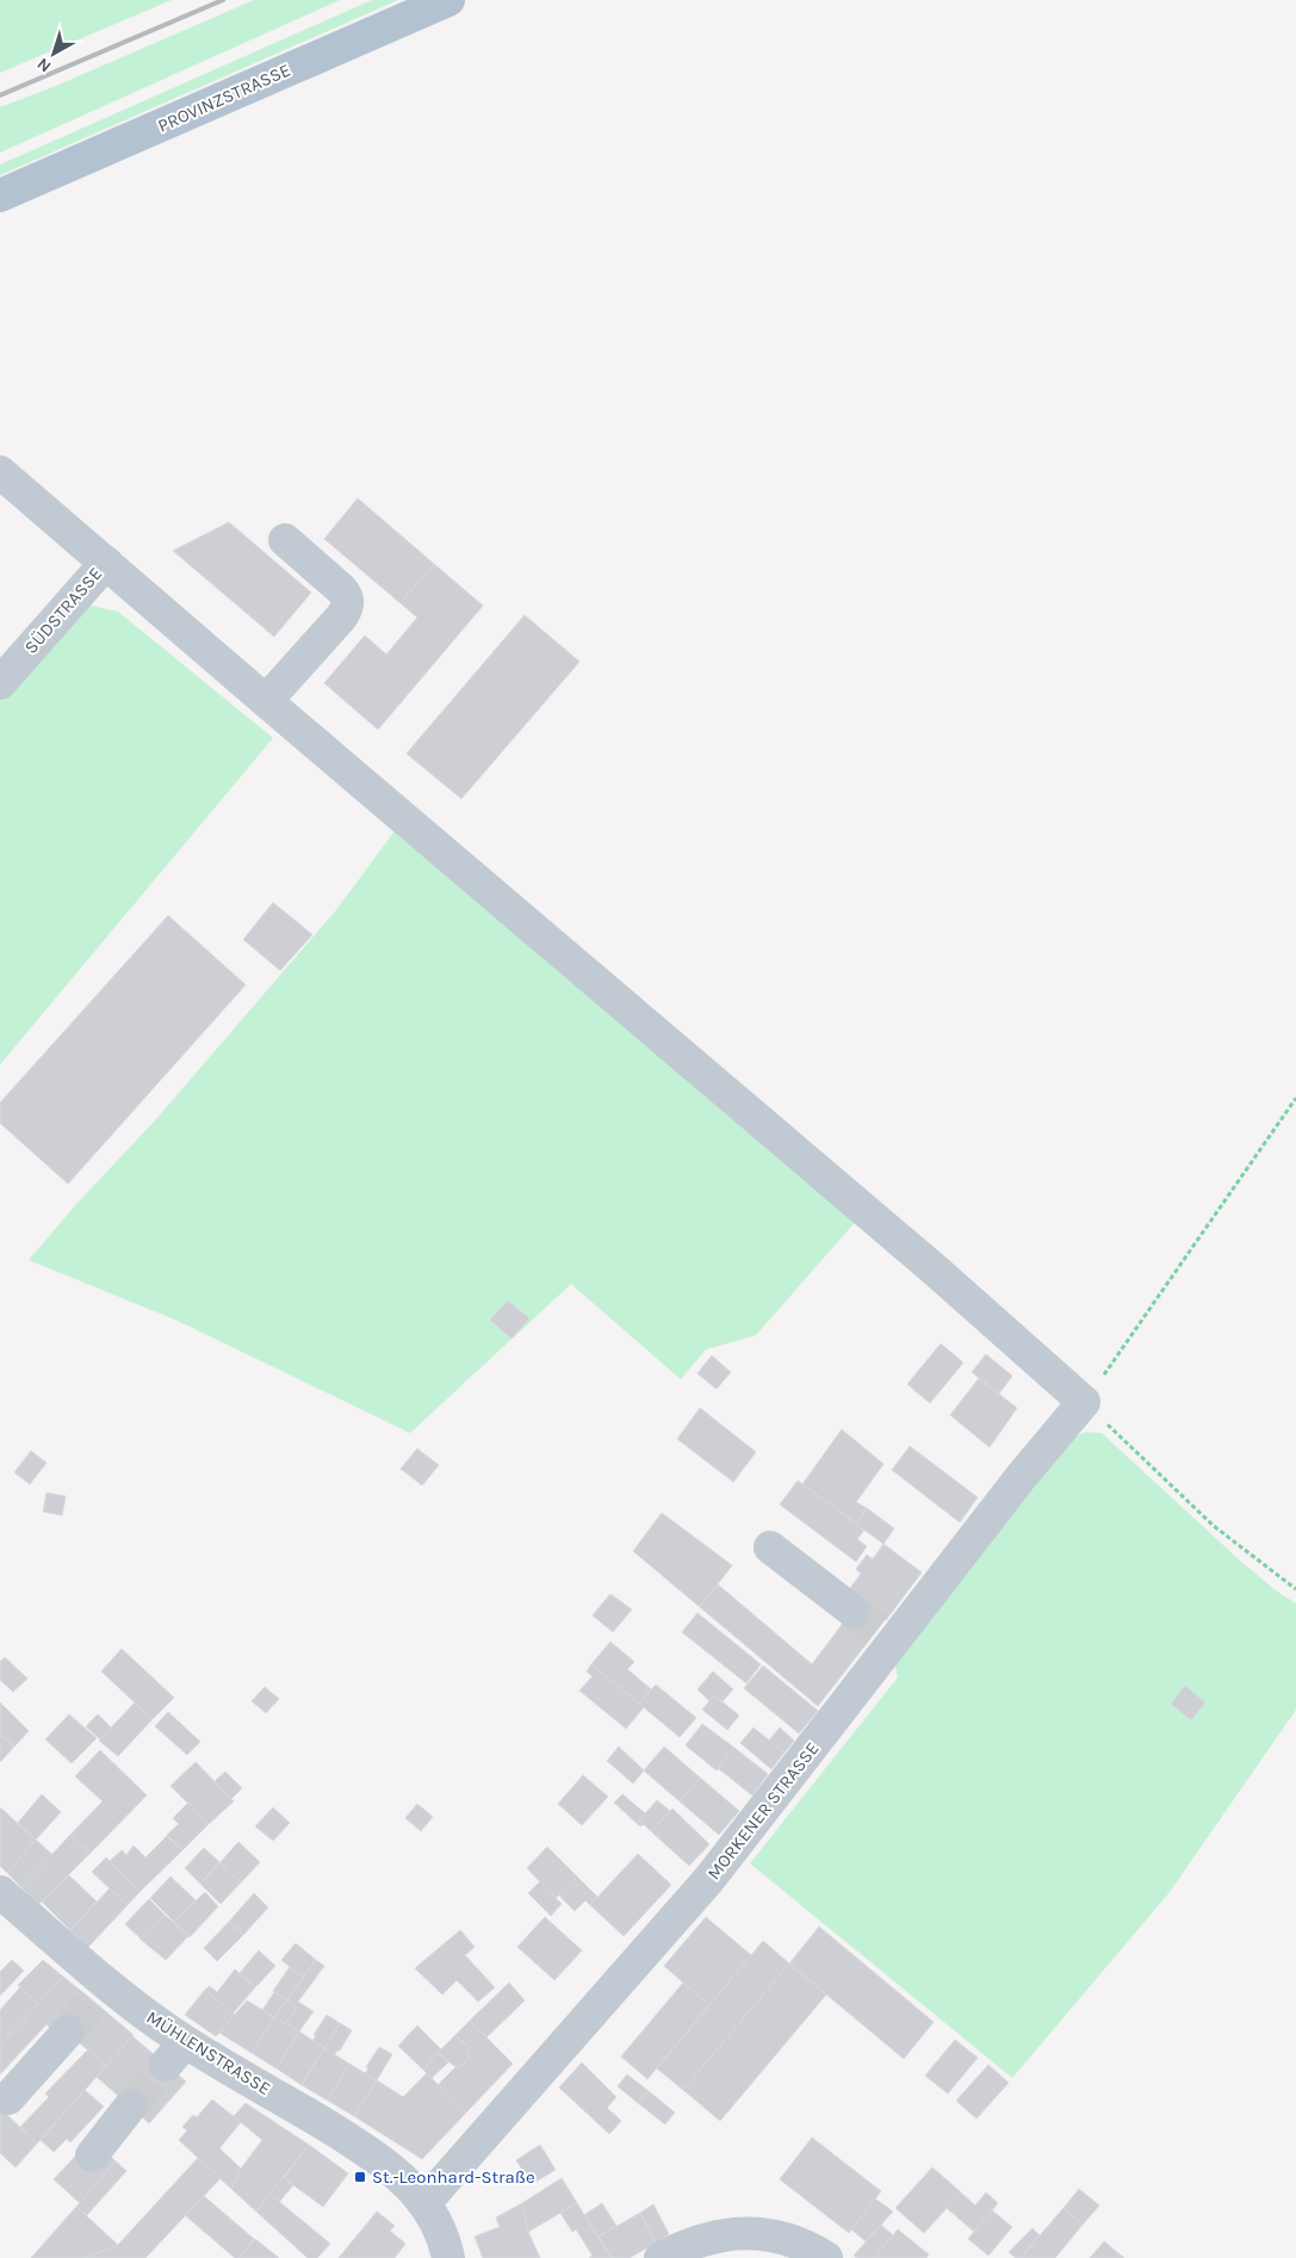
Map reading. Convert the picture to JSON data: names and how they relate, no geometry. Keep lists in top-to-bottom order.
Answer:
{
  "streets": {
    "main road": ["PROVINZSTRASSE"],
    "street": ["SÜDSTRASSE", "MORKENER STRASSE", "MÜHLENSTRASSE"]
  },
  "crossings": [
    ["MORKENER STRASSE", "MÜHLENSTRASSE"]
  ],
  "places": {
    "transit": ["St.-Leonhard-Straße"]
  },
  "north": "bottom left"
}
